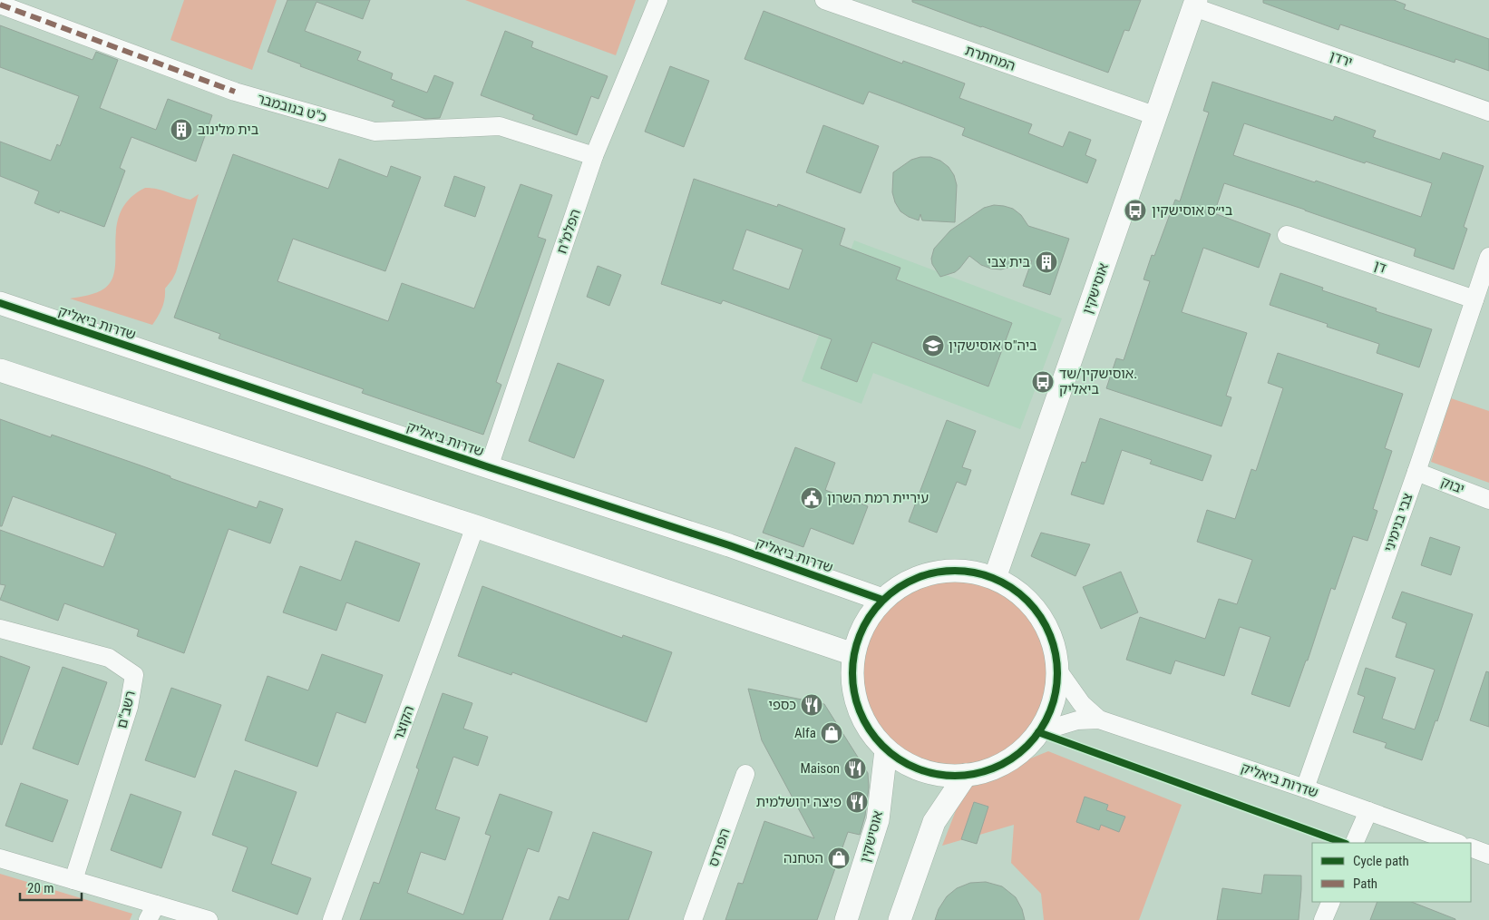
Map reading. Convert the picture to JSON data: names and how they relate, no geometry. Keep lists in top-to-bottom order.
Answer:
{
  "streets": {
    "street": [
      "המחתרת",
      "ירדן",
      "כ\"ט בנובמבר",
      "הפלמ\"ח",
      "דן",
      "אוסישקין",
      "שדרות ביאליק",
      "יבוק",
      "צבי בנימיני",
      "רשב\"ם",
      "הקוצר",
      "הפרדס"
    ]
  },
  "crossings": [
    ["המחתרת", "אוסישקין"],
    ["ירדן", "אוסישקין"],
    ["כ\"ט בנובמבר", "הפלמ\"ח"],
    ["הפלמ\"ח", "שדרות ביאליק"],
    ["דן", "צבי בנימיני"],
    ["שדרות ביאליק", "צבי בנימיני"],
    ["יבוק", "צבי בנימיני"]
  ],
  "places": {
    "building": ["בית מלינוב", "בית צבי"],
    "bus stop": ["בי״ס אוסישקין", "אוסישקין/שד. ביאליק"],
    "school or university": ["ביה\"ס אוסישקין"],
    "public building": ["עיריית רמת השרון"],
    "restaurant": ["כספי", "Maison", "פיצה ירושלמית"],
    "shop": ["Alfa", "הטחנה"]
  },
  "legend": ["Cycle path", "Path"],
  "scale_bar": "20 m"
}
